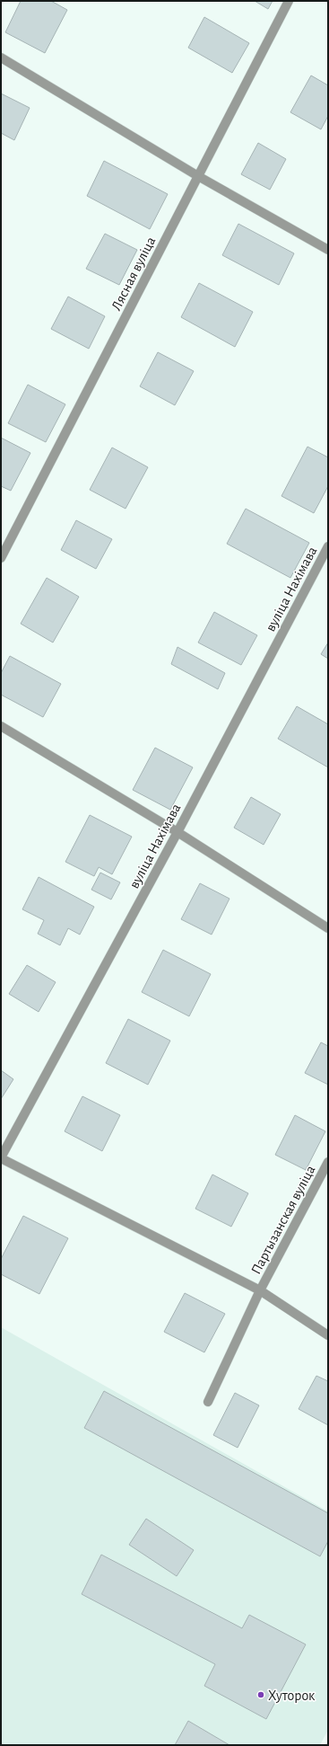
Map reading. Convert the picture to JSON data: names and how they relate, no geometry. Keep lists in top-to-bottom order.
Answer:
{
  "streets": {
    "street": ["Лясная вуліца", "вуліца Нахімава", "Партызанская вуліца"]
  },
  "places": ["Хуторок"]
}
